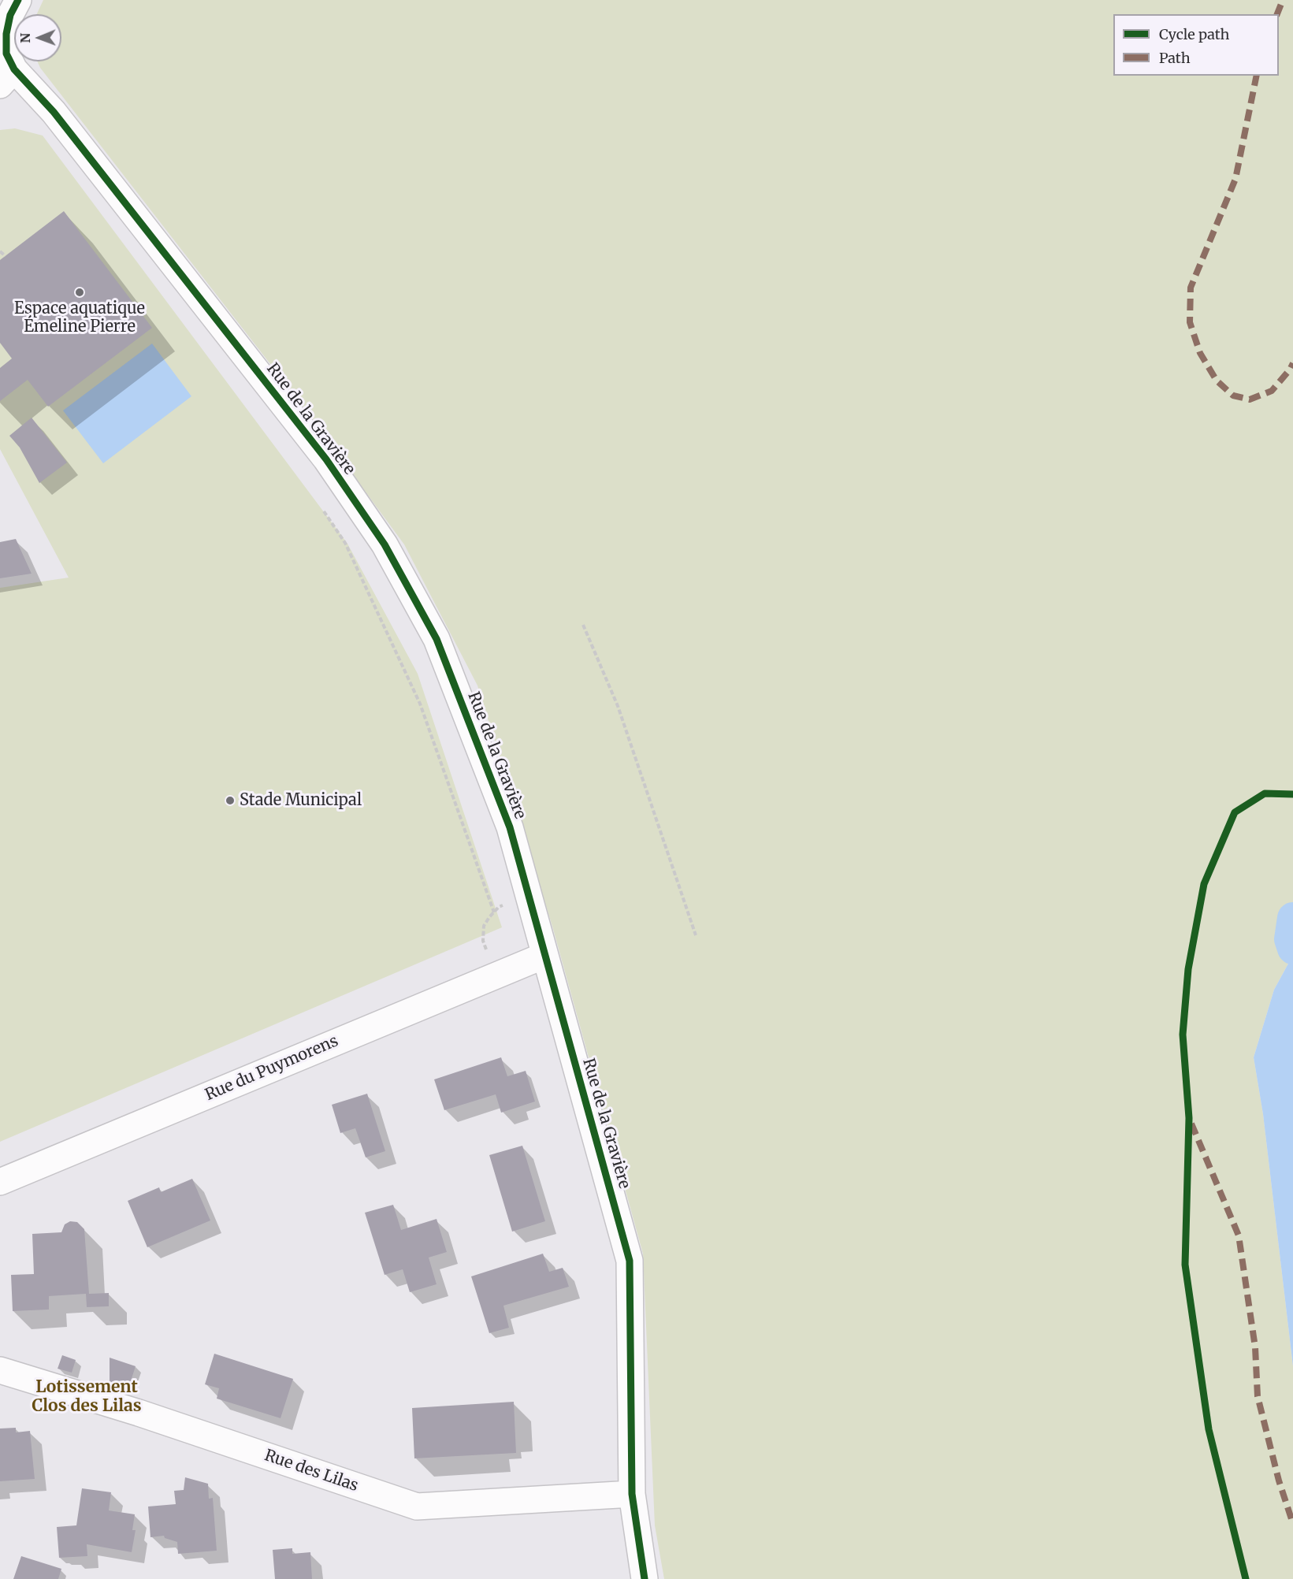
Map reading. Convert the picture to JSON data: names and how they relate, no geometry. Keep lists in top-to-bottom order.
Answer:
{
  "streets": {
    "street": ["Rue de la Gravière", "Rue du Puymorens", "Rue des Lilas"]
  },
  "crossings": [
    ["Rue de la Gravière", "Rue du Puymorens"],
    ["Rue de la Gravière", "Rue des Lilas"]
  ],
  "districts": ["Lotissement Clos des Lilas"],
  "places": ["Espace aquatique Émeline Pierre", "Stade Municipal"],
  "legend": ["Cycle path", "Path"],
  "north": "left"
}
